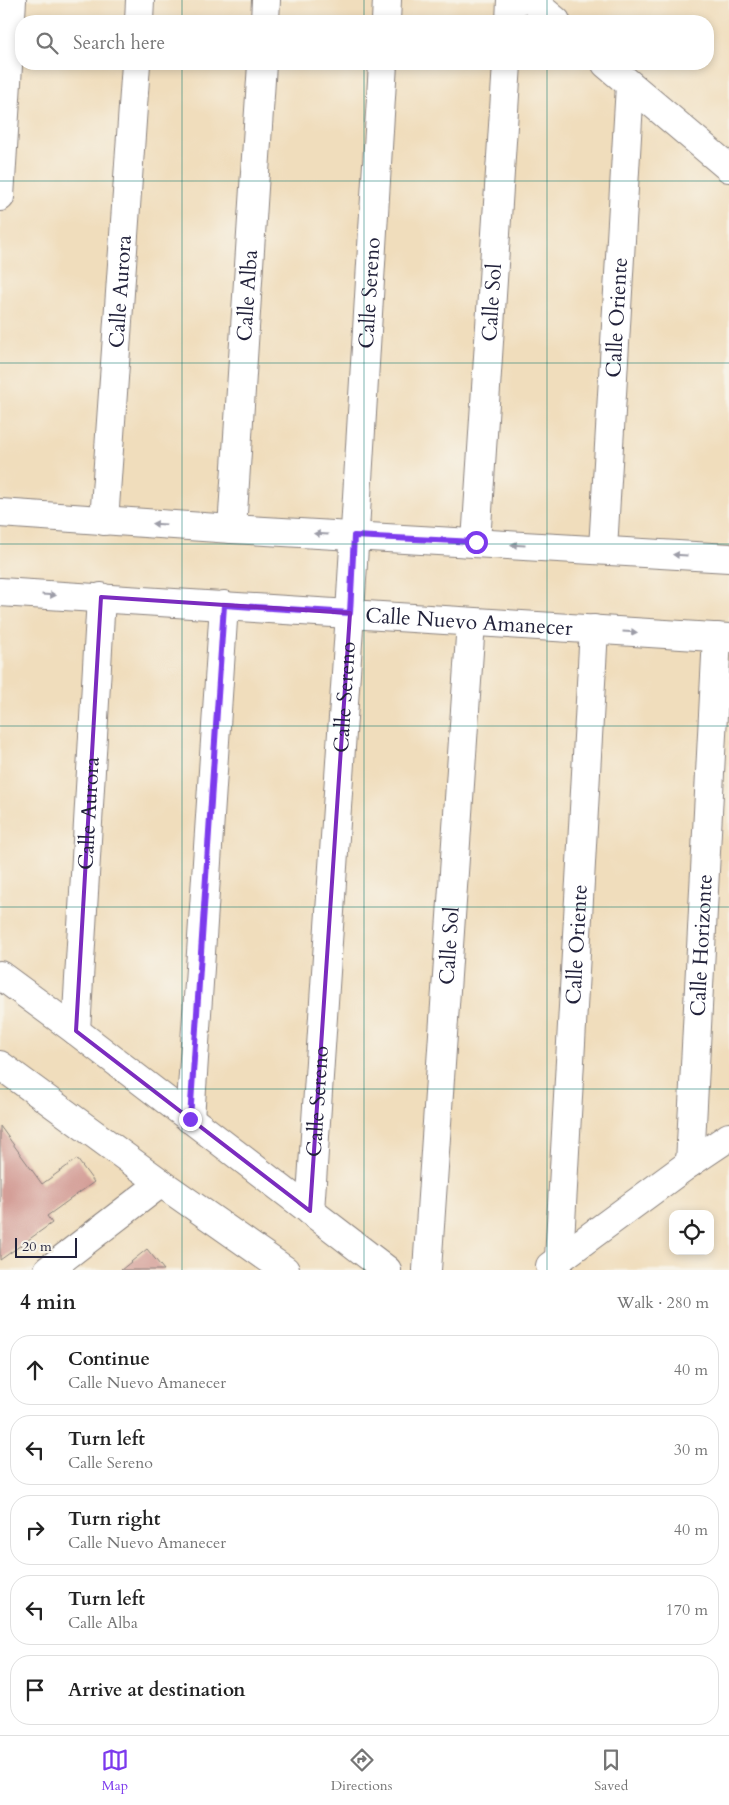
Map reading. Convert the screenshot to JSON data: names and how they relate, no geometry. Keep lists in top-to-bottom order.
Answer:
{
  "streets": {
    "street": [
      "Calle Aurora",
      "Calle Sereno",
      "Calle Alba",
      "Calle Sol",
      "Calle Oriente",
      "Calle Nuevo Amanecer",
      "Calle Horizonte"
    ]
  },
  "crossings": [
    ["Calle Aurora", "Calle Nuevo Amanecer"],
    ["Calle Sereno", "Calle Nuevo Amanecer"],
    ["Calle Sol", "Calle Nuevo Amanecer"],
    ["Calle Oriente", "Calle Nuevo Amanecer"],
    ["Calle Nuevo Amanecer", "Calle Horizonte"]
  ],
  "scale_bar": "20 m",
  "page": {
    "search": "Search here",
    "scale": "20 m",
    "heading": ["4 min", "Walk · 280 m"],
    "list": [
      ["Continue", "Calle Nuevo Amanecer", "40 m"],
      ["Turn left", "Calle Sereno", "30 m"],
      ["Turn right", "Calle Nuevo Amanecer", "40 m"],
      ["Turn left", "Calle Alba", "170 m"],
      "Arrive at destination"
    ],
    "nav": ["Map", "Directions", "Saved"]
  }
}
